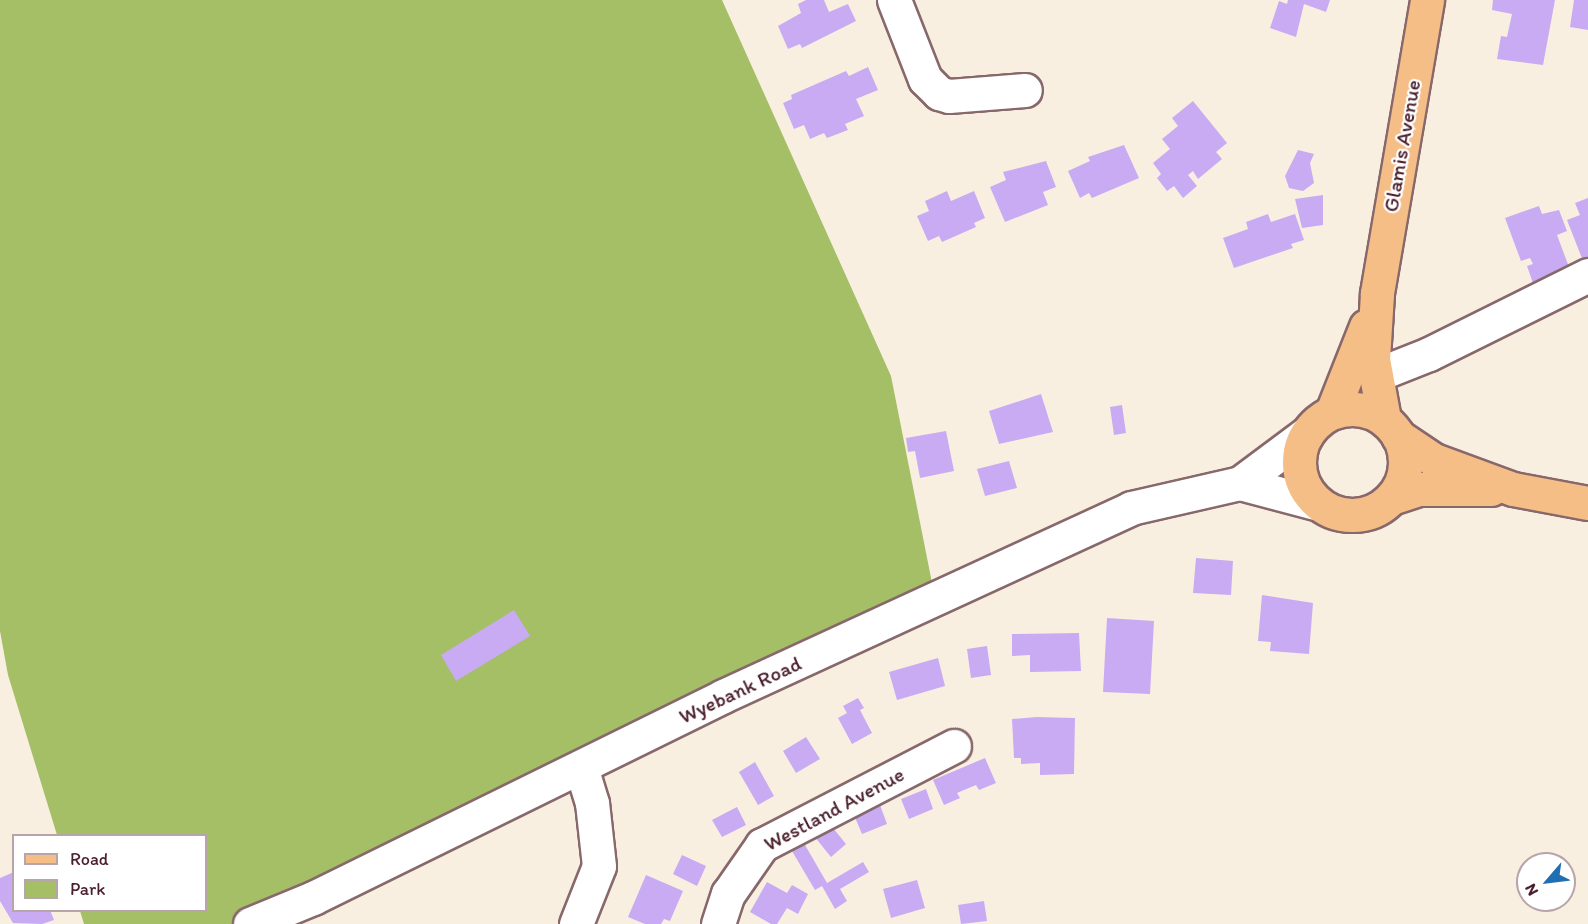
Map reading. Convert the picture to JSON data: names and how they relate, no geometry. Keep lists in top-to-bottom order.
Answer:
{
  "streets": {
    "main road": ["Glamis Avenue"],
    "street": ["Wyebank Road", "Westland Avenue"]
  },
  "crossings": [
    ["Glamis Avenue", "Wyebank Road"]
  ],
  "legend": ["Road", "Park"],
  "north": "bottom left"
}
